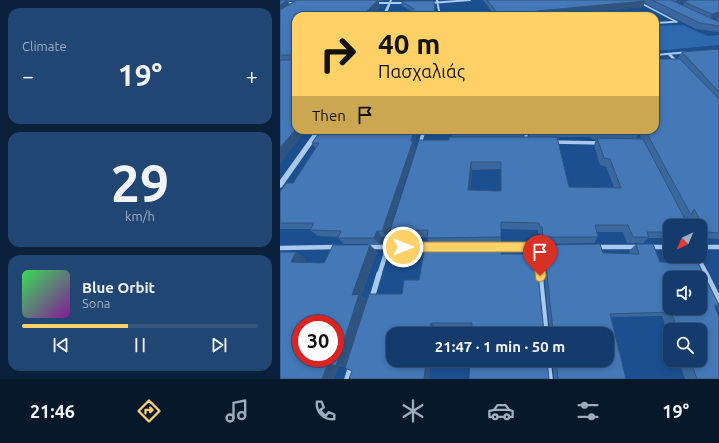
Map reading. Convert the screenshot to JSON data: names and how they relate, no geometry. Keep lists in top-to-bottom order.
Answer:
{
  "north": "bottom left",
  "page": {
    "tile": [
      "Climate",
      ["29", "km/h"]
    ],
    "turn": ["40 m", "Πασχαλιάς"],
    "heat": ["−", "19°", "+"],
    "then": "Then",
    "song": ["Blue Orbit", "Sona"],
    "limit": "30",
    "trip": "21:47 · 1 min · 50 m",
    "tabs": ["21:46", "19°"]
  }
}
